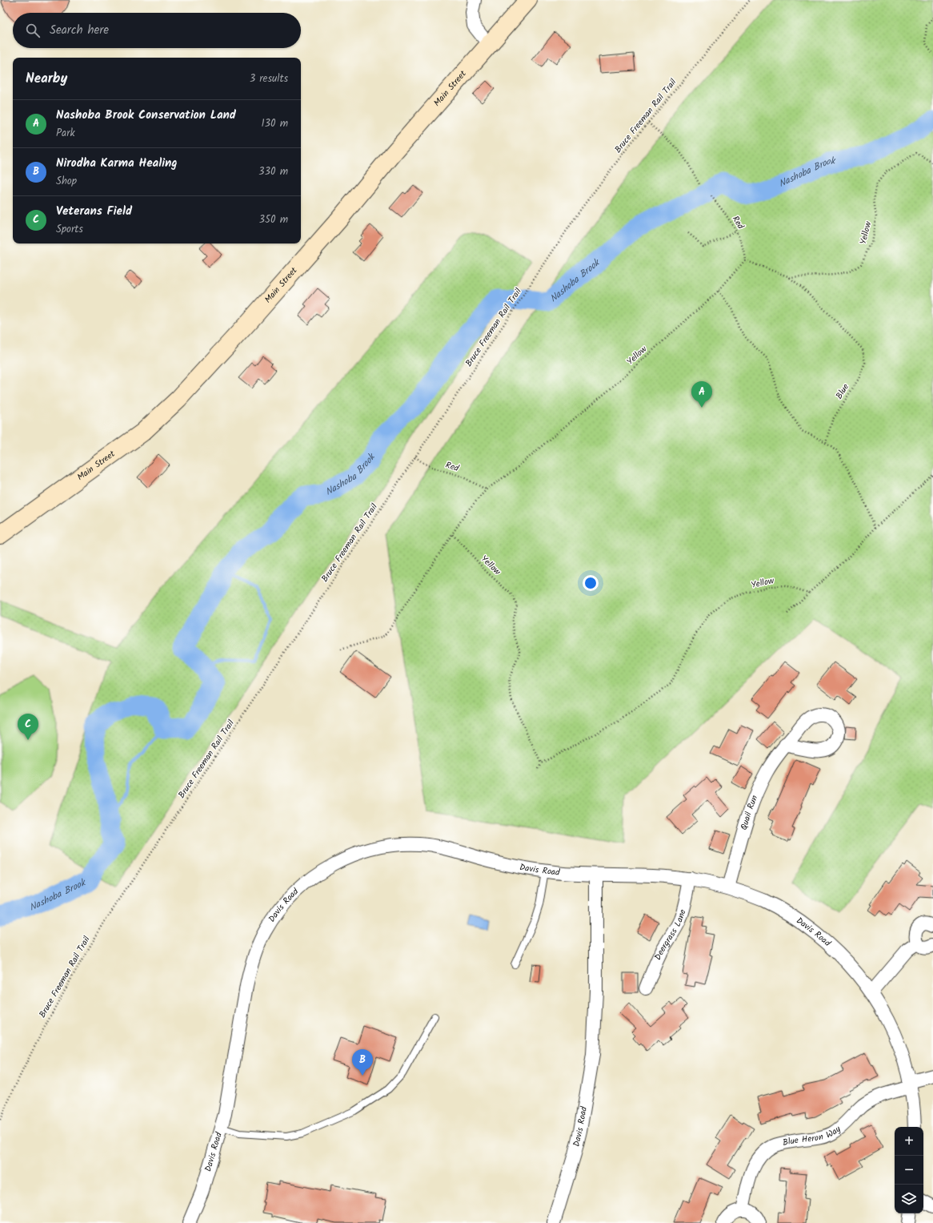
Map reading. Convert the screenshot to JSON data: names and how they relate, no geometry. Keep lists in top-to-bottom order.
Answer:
{
  "streets": {
    "main road": ["Main Street"],
    "street": [
      "Quail Run",
      "Davis Road",
      "Deergrass Lane",
      "Blue Heron Way"
    ],
    "path": [
      "Bruce Freeman Rail Trail",
      "Red",
      "Yellow",
      "Blue"
    ]
  },
  "crossings": [
    ["Bruce Freeman Rail Trail", "Red"],
    ["Red", "Yellow"],
    ["Yellow", "Blue"],
    ["Quail Run", "Davis Road"],
    ["Davis Road", "Deergrass Lane"],
    ["Davis Road", "Blue Heron Way"]
  ],
  "water": ["Nashoba Brook"],
  "page": {
    "search": "Search here",
    "heading": ["Nearby", "3 results"],
    "list": [
      {
        "mark": "A",
        "name": "Nashoba Brook Conservation Land",
        "note": "Park",
        "value": "130 m"
      },
      {
        "mark": "B",
        "name": "Nirodha Karma Healing",
        "note": "Shop",
        "value": "330 m"
      },
      {
        "mark": "C",
        "name": "Veterans Field",
        "note": "Sports",
        "value": "350 m"
      }
    ],
    "pins": ["A", "C", "B"],
    "map_buttons": ["+", "−"]
  }
}
